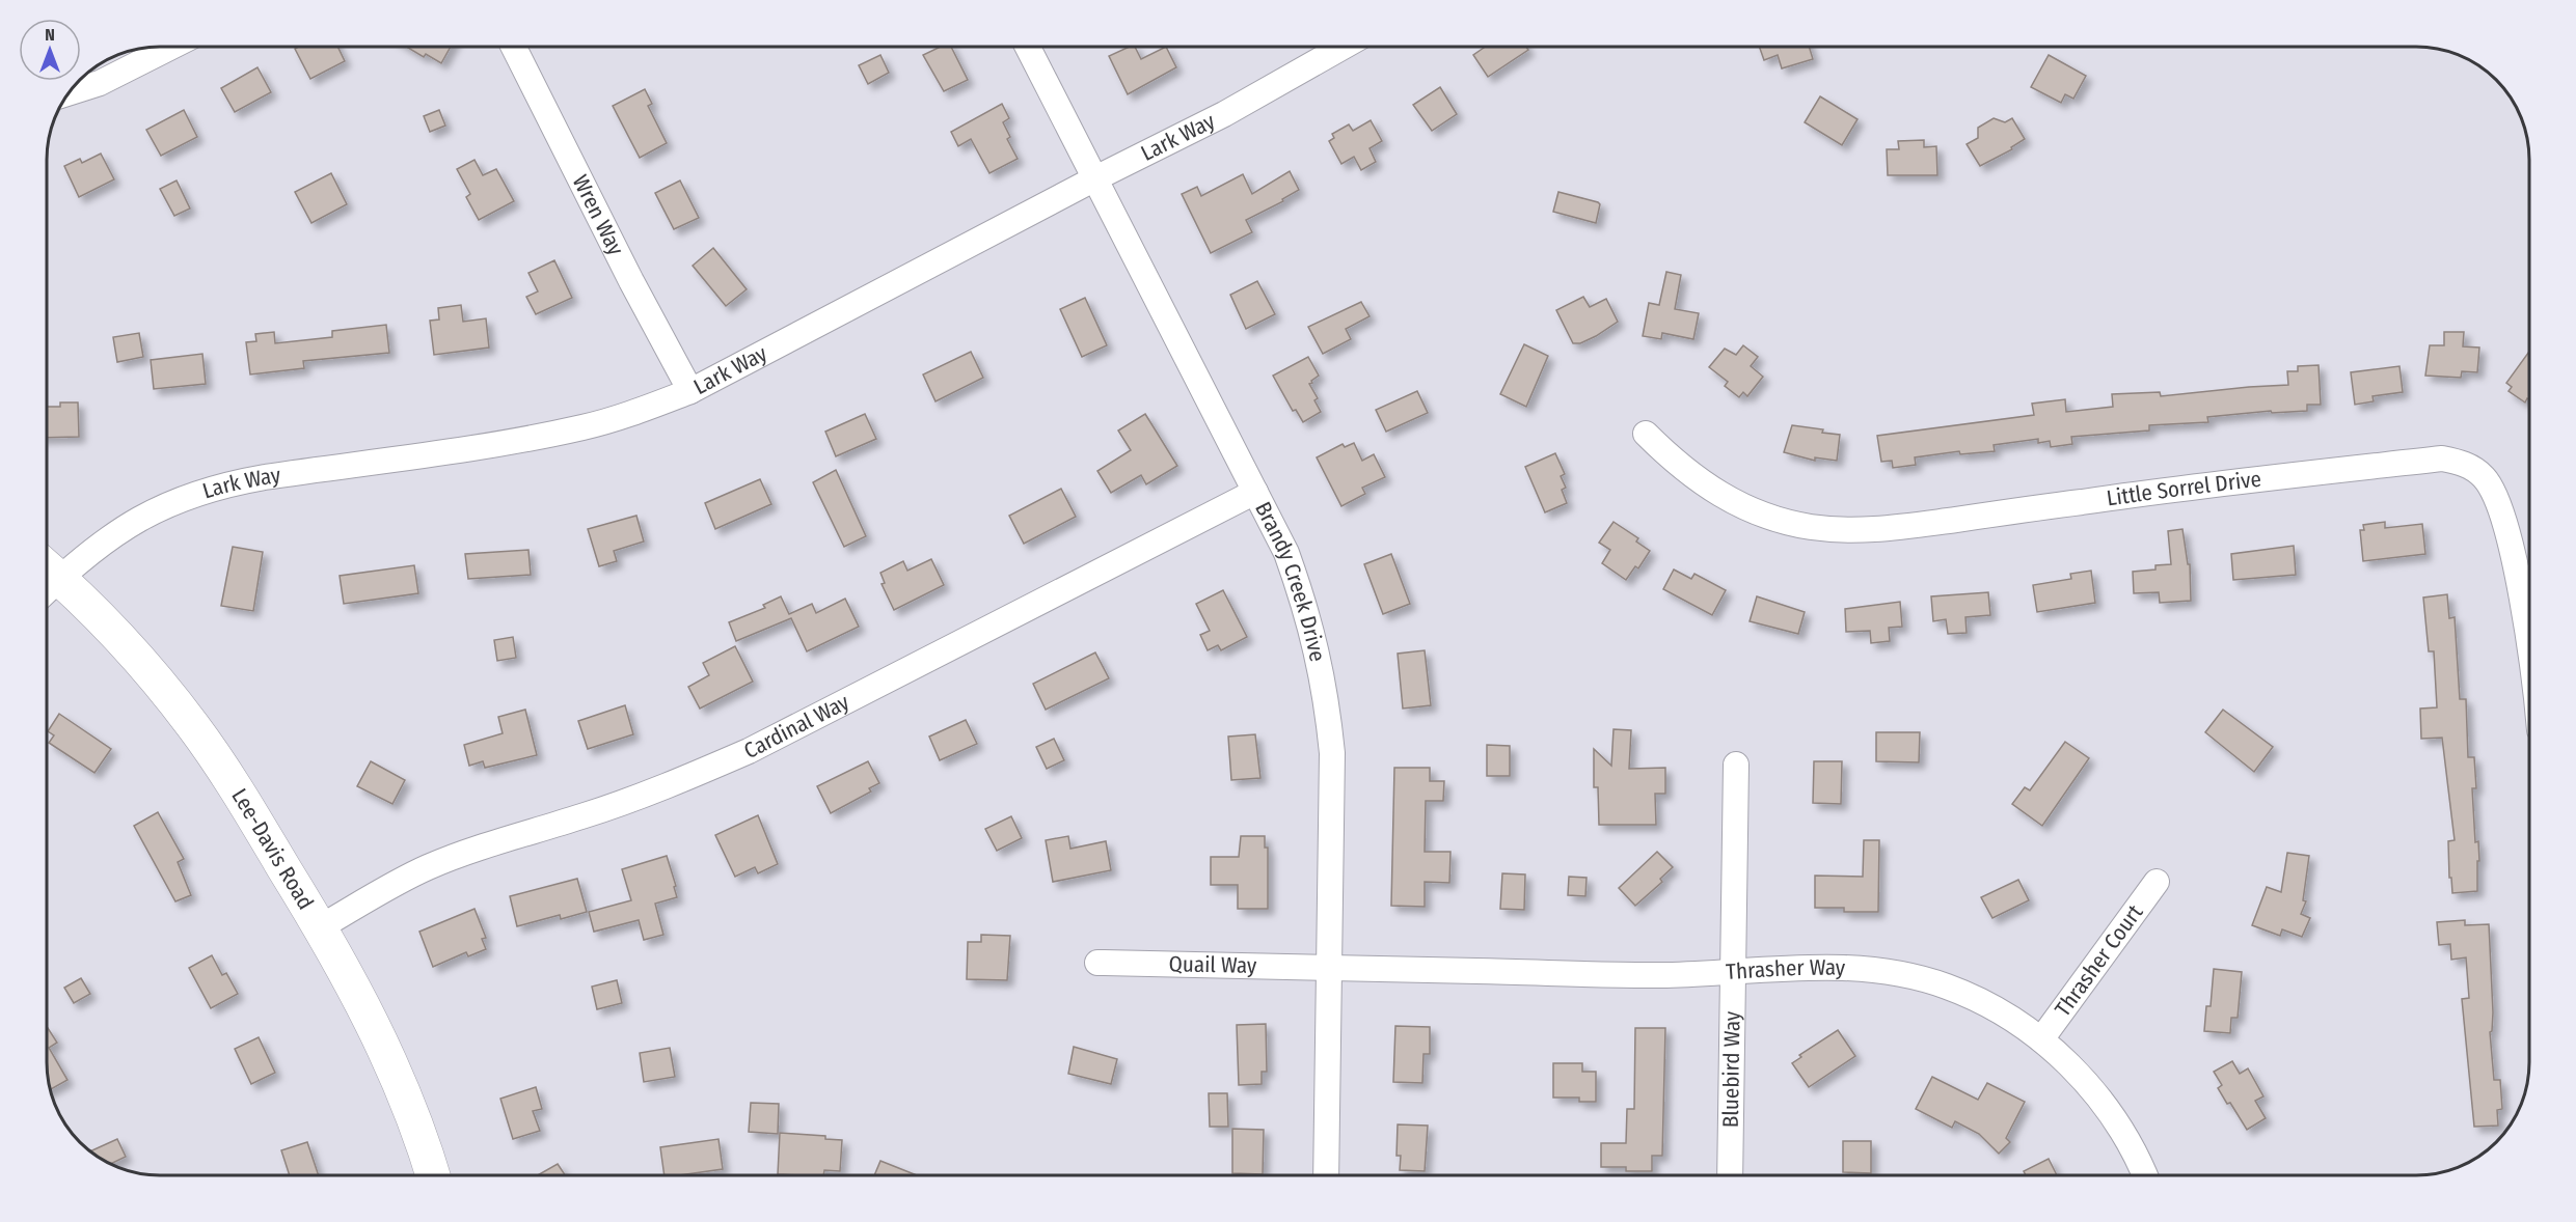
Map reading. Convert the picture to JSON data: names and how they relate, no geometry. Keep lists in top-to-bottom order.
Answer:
{
  "streets": {
    "main road": ["Lee-Davis Road"],
    "street": [
      "Lark Way",
      "Wren Way",
      "Little Sorrel Drive",
      "Brandy Creek Drive",
      "Cardinal Way",
      "Thrasher Court",
      "Quail Way",
      "Thrasher Way",
      "Bluebird Way"
    ]
  },
  "crossings": [
    ["Lark Way", "Wren Way"],
    ["Lark Way", "Brandy Creek Drive"],
    ["Brandy Creek Drive", "Cardinal Way"],
    ["Brandy Creek Drive", "Quail Way"],
    ["Brandy Creek Drive", "Thrasher Way"],
    ["Cardinal Way", "Lee-Davis Road"],
    ["Thrasher Court", "Thrasher Way"],
    ["Quail Way", "Thrasher Way"],
    ["Thrasher Way", "Bluebird Way"]
  ],
  "north": "top"
}
